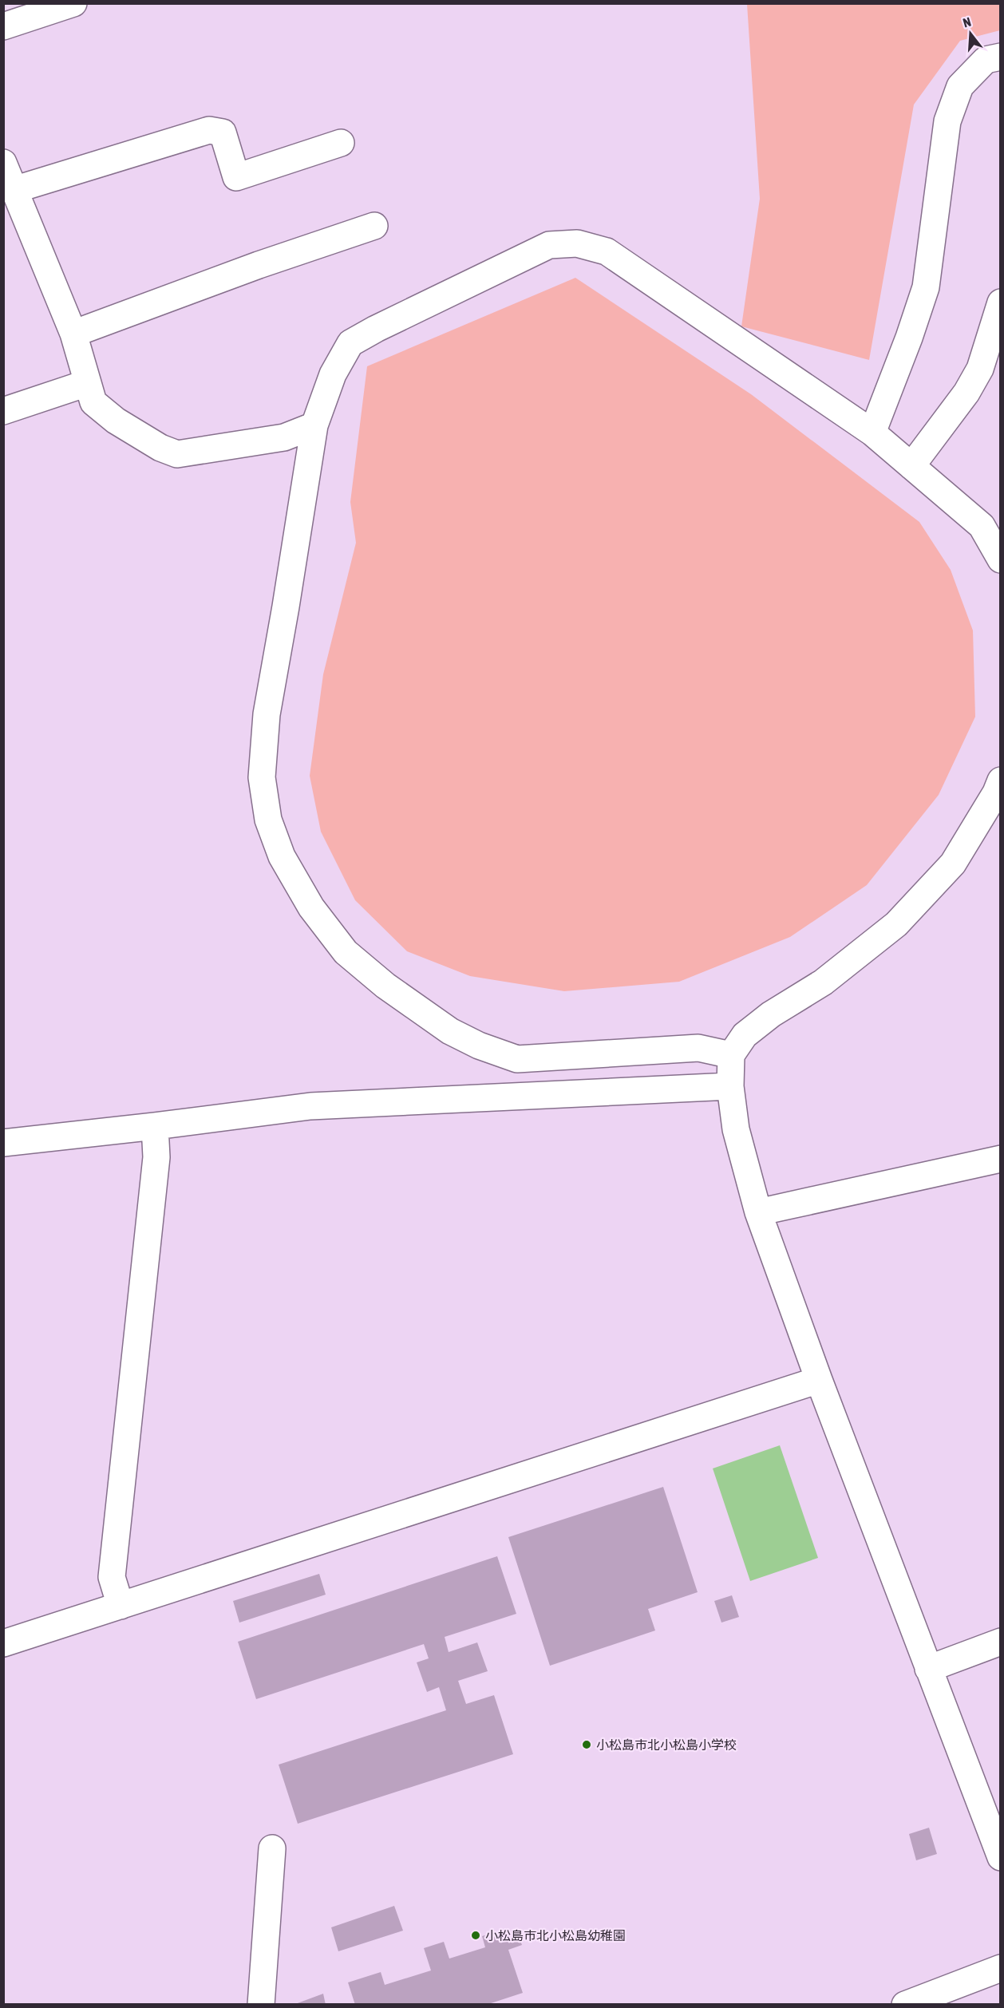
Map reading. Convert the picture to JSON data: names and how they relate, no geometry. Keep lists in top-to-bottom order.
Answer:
{
  "places": ["小松島市北小松島小学校", "小松島市北小松島幼稚園"],
  "north": "top"
}
